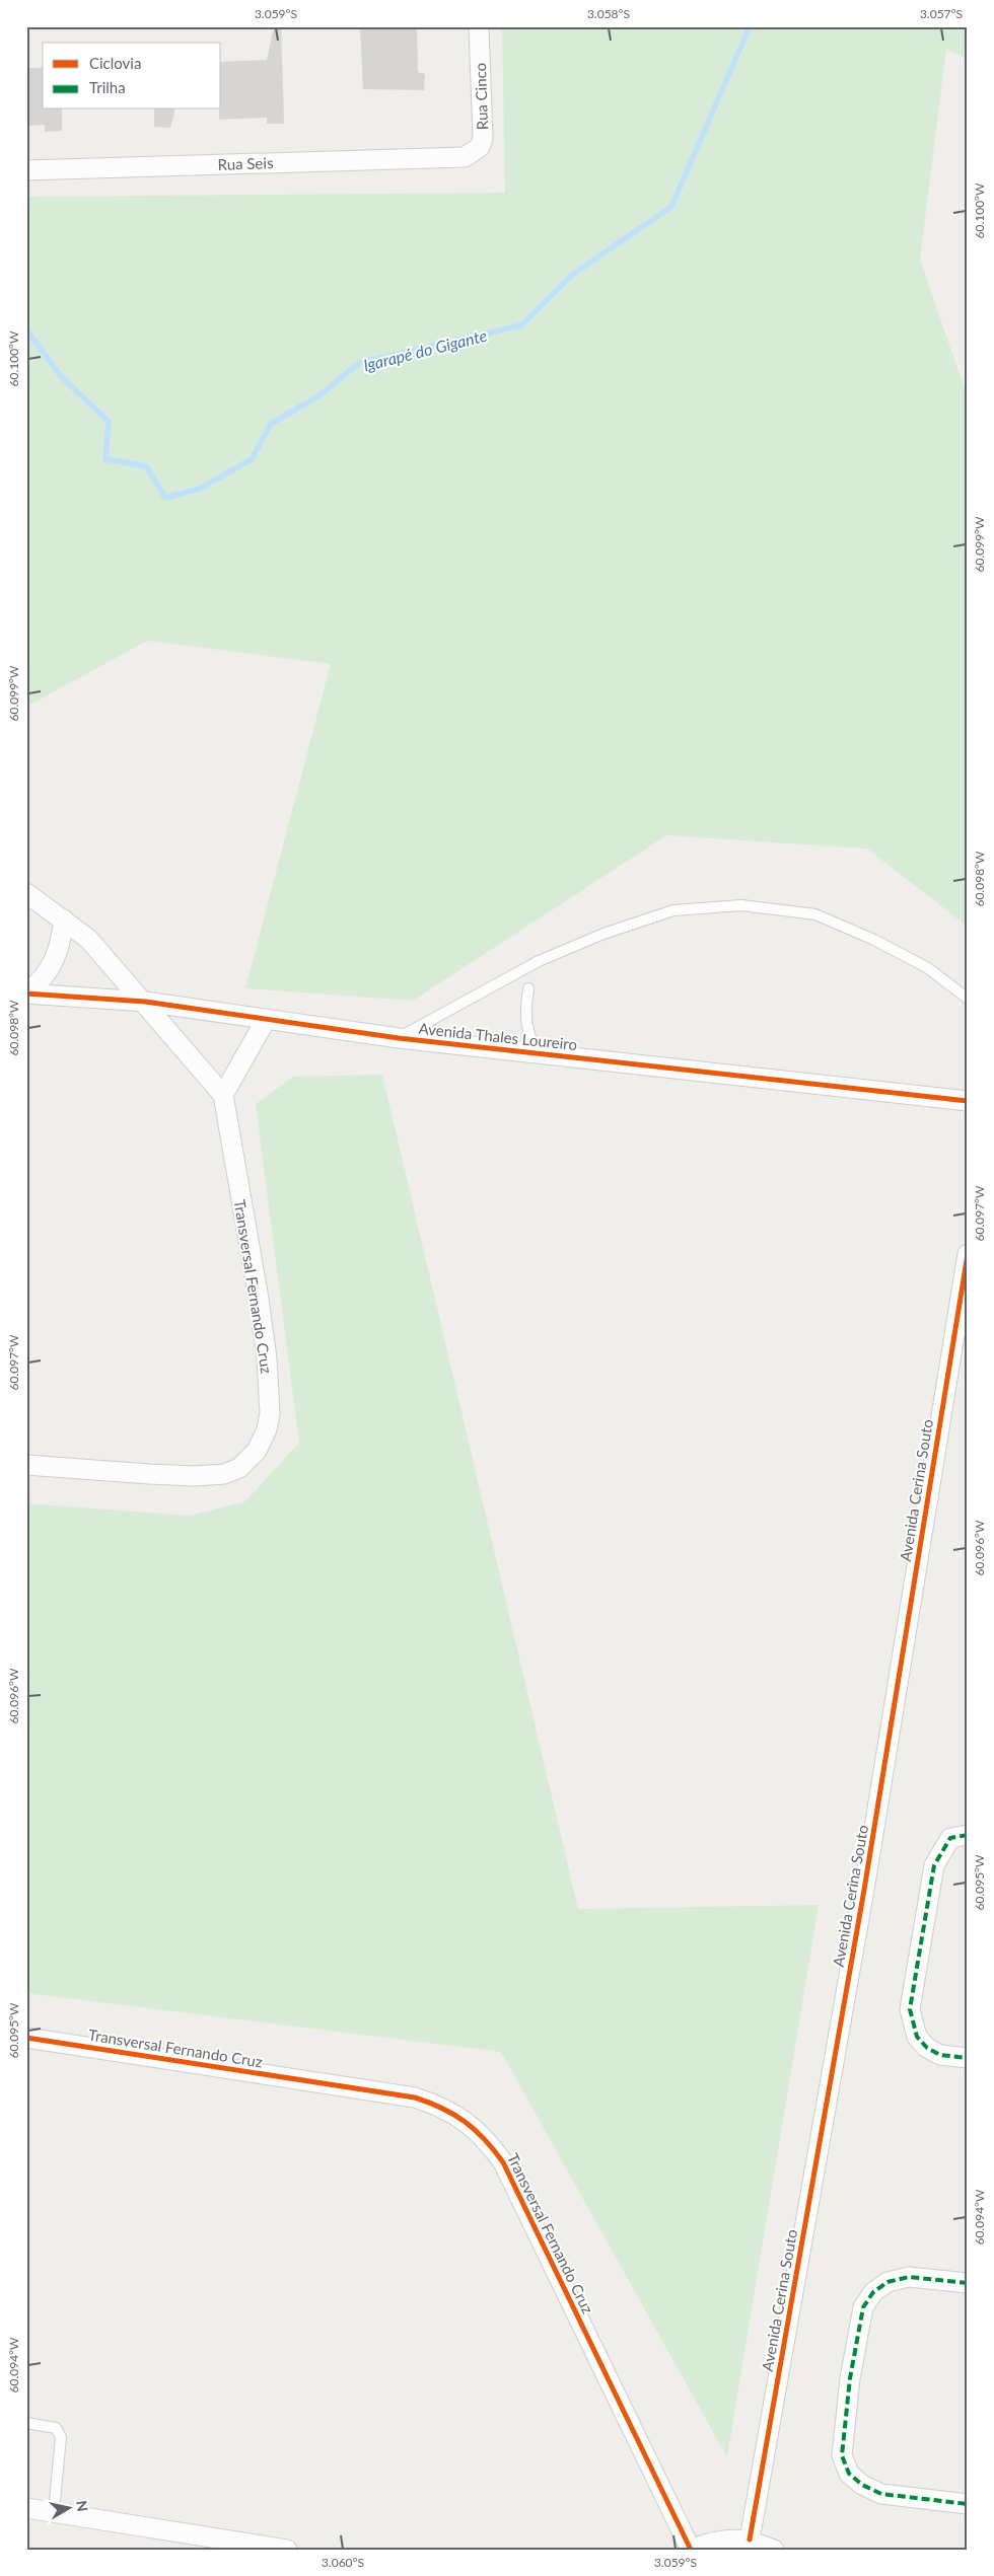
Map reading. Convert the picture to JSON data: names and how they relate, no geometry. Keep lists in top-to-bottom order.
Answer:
{
  "streets": {
    "street": [
      "Rua Cinco",
      "Rua Seis",
      "Avenida Thales Loureiro",
      "Transversal Fernando Cruz",
      "Avenida Cerina Souto"
    ]
  },
  "crossings": [
    ["Rua Cinco", "Rua Seis"]
  ],
  "water": ["Igarapé do Gigante"],
  "legend": ["Ciclovia", "Trilha"],
  "north": "right",
  "coordinates": [
    "3.059°S",
    "3.058°S",
    "3.057°S",
    "60.100°W",
    "60.099°W",
    "60.098°W",
    "60.097°W",
    "60.096°W",
    "60.095°W",
    "60.094°W",
    "3.060°S"
  ]
}
